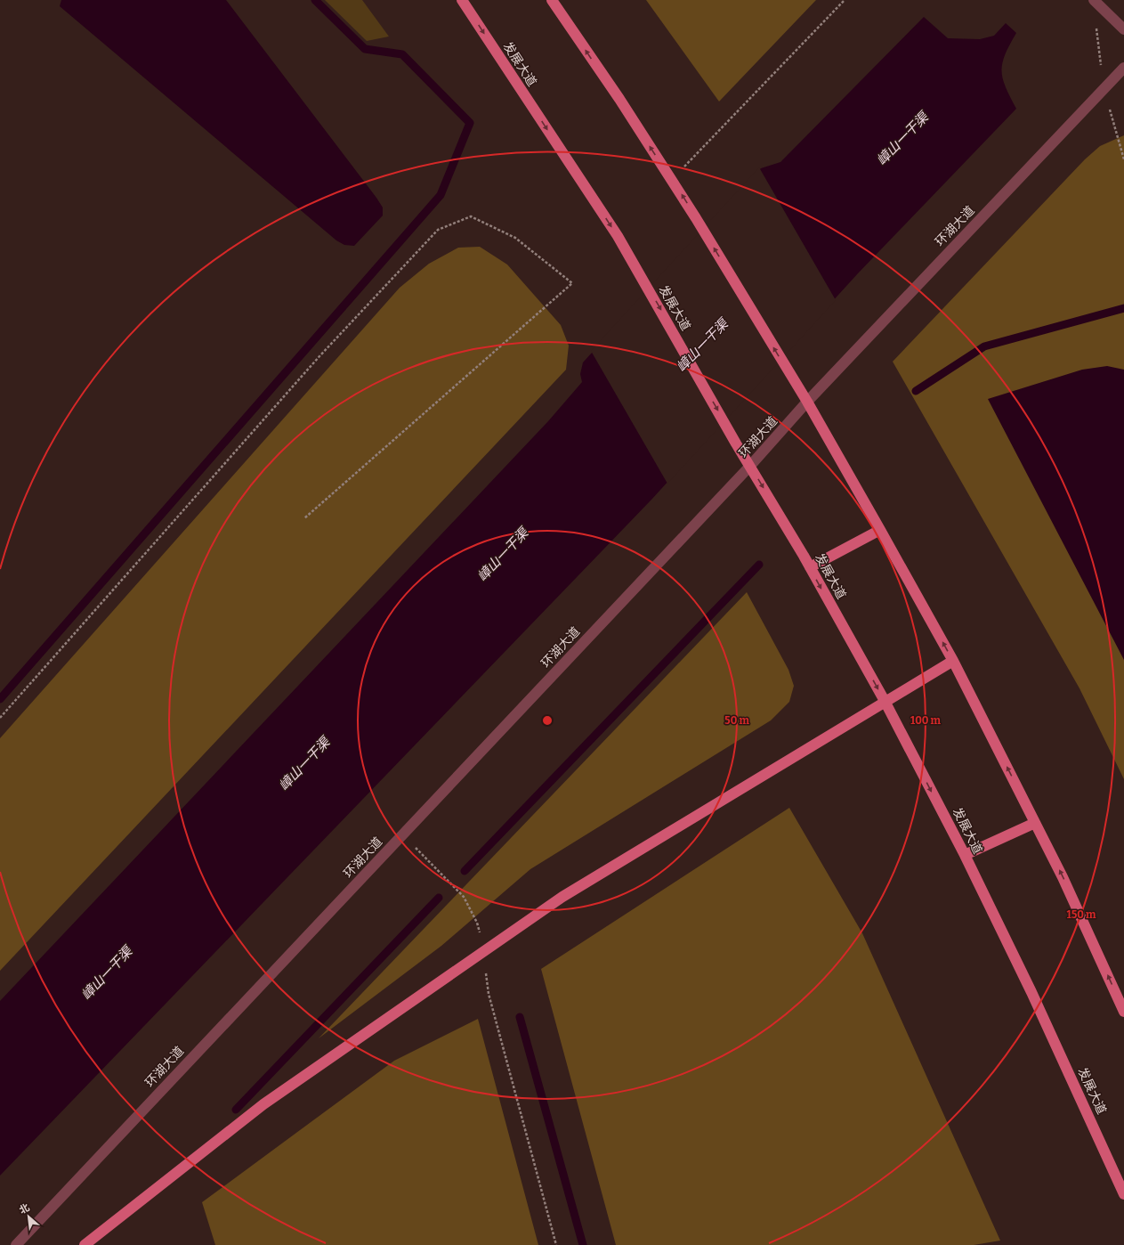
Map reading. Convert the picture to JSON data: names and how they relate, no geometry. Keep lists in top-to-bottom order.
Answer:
{
  "streets": {
    "main road": ["发展大道"],
    "street": ["环湖大道"]
  },
  "crossings": [
    ["发展大道", "环湖大道"]
  ],
  "water": ["嶂山一干渠"],
  "north": "top left",
  "rings": ["50 m", "100 m", "150 m"]
}
